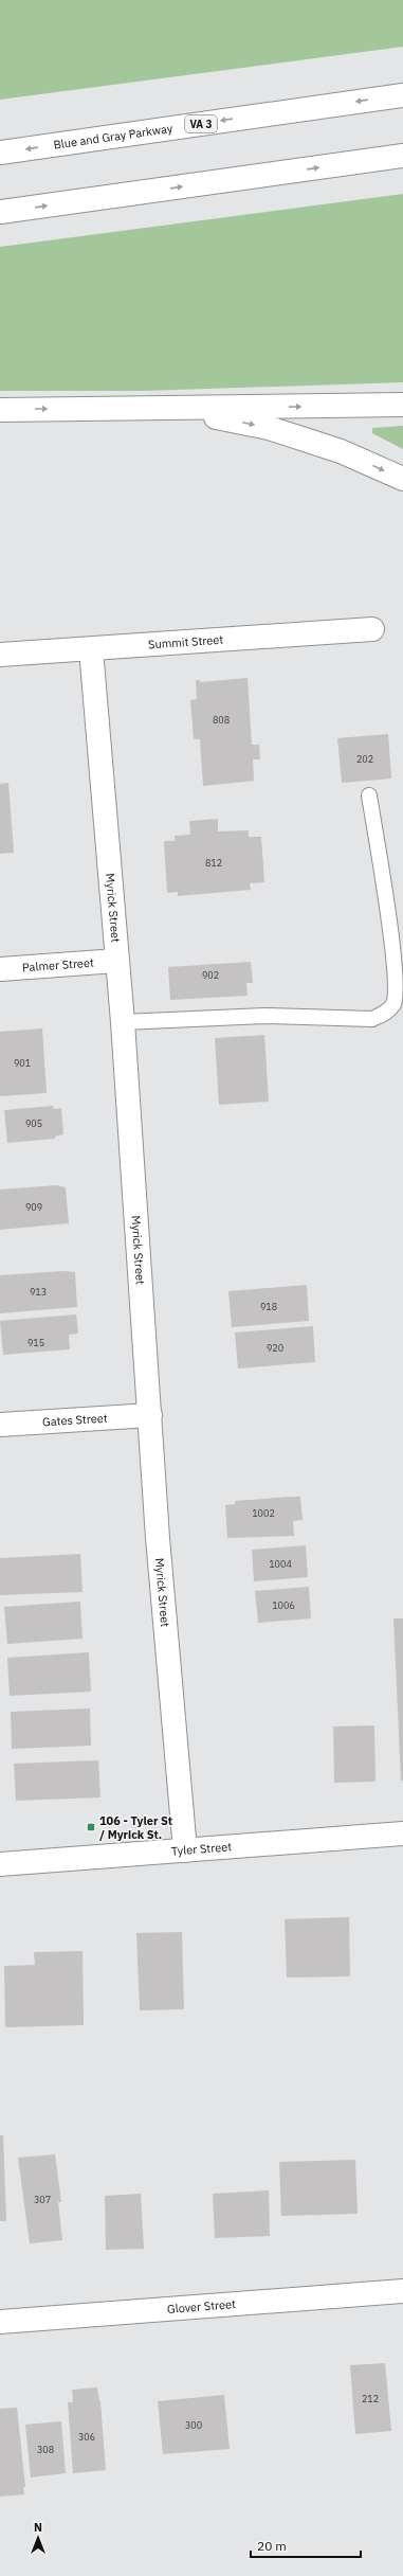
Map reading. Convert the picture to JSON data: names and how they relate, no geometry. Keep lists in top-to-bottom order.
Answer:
{
  "streets": {
    "main road": [
      "VA 3",
      "Blue and Gray Parkway",
      "Summit Street",
      "Myrick Street",
      "Palmer Street",
      "Gates Street",
      "Tyler Street",
      "Glover Street"
    ]
  },
  "crossings": [
    ["Summit Street", "Myrick Street"],
    ["Myrick Street", "Palmer Street"],
    ["Myrick Street", "Gates Street"],
    ["Myrick Street", "Tyler Street"]
  ],
  "places": {
    "transit": ["106 - Tyler St / Myrick St."]
  },
  "house_numbers": [
    "808",
    "202",
    "812",
    "902",
    "901",
    "905",
    "909",
    "913",
    "918",
    "915",
    "920",
    "1002",
    "1004",
    "1006",
    "307",
    "212",
    "300",
    "306",
    "308"
  ],
  "scale_bar": "20 m",
  "north": "top"
}
